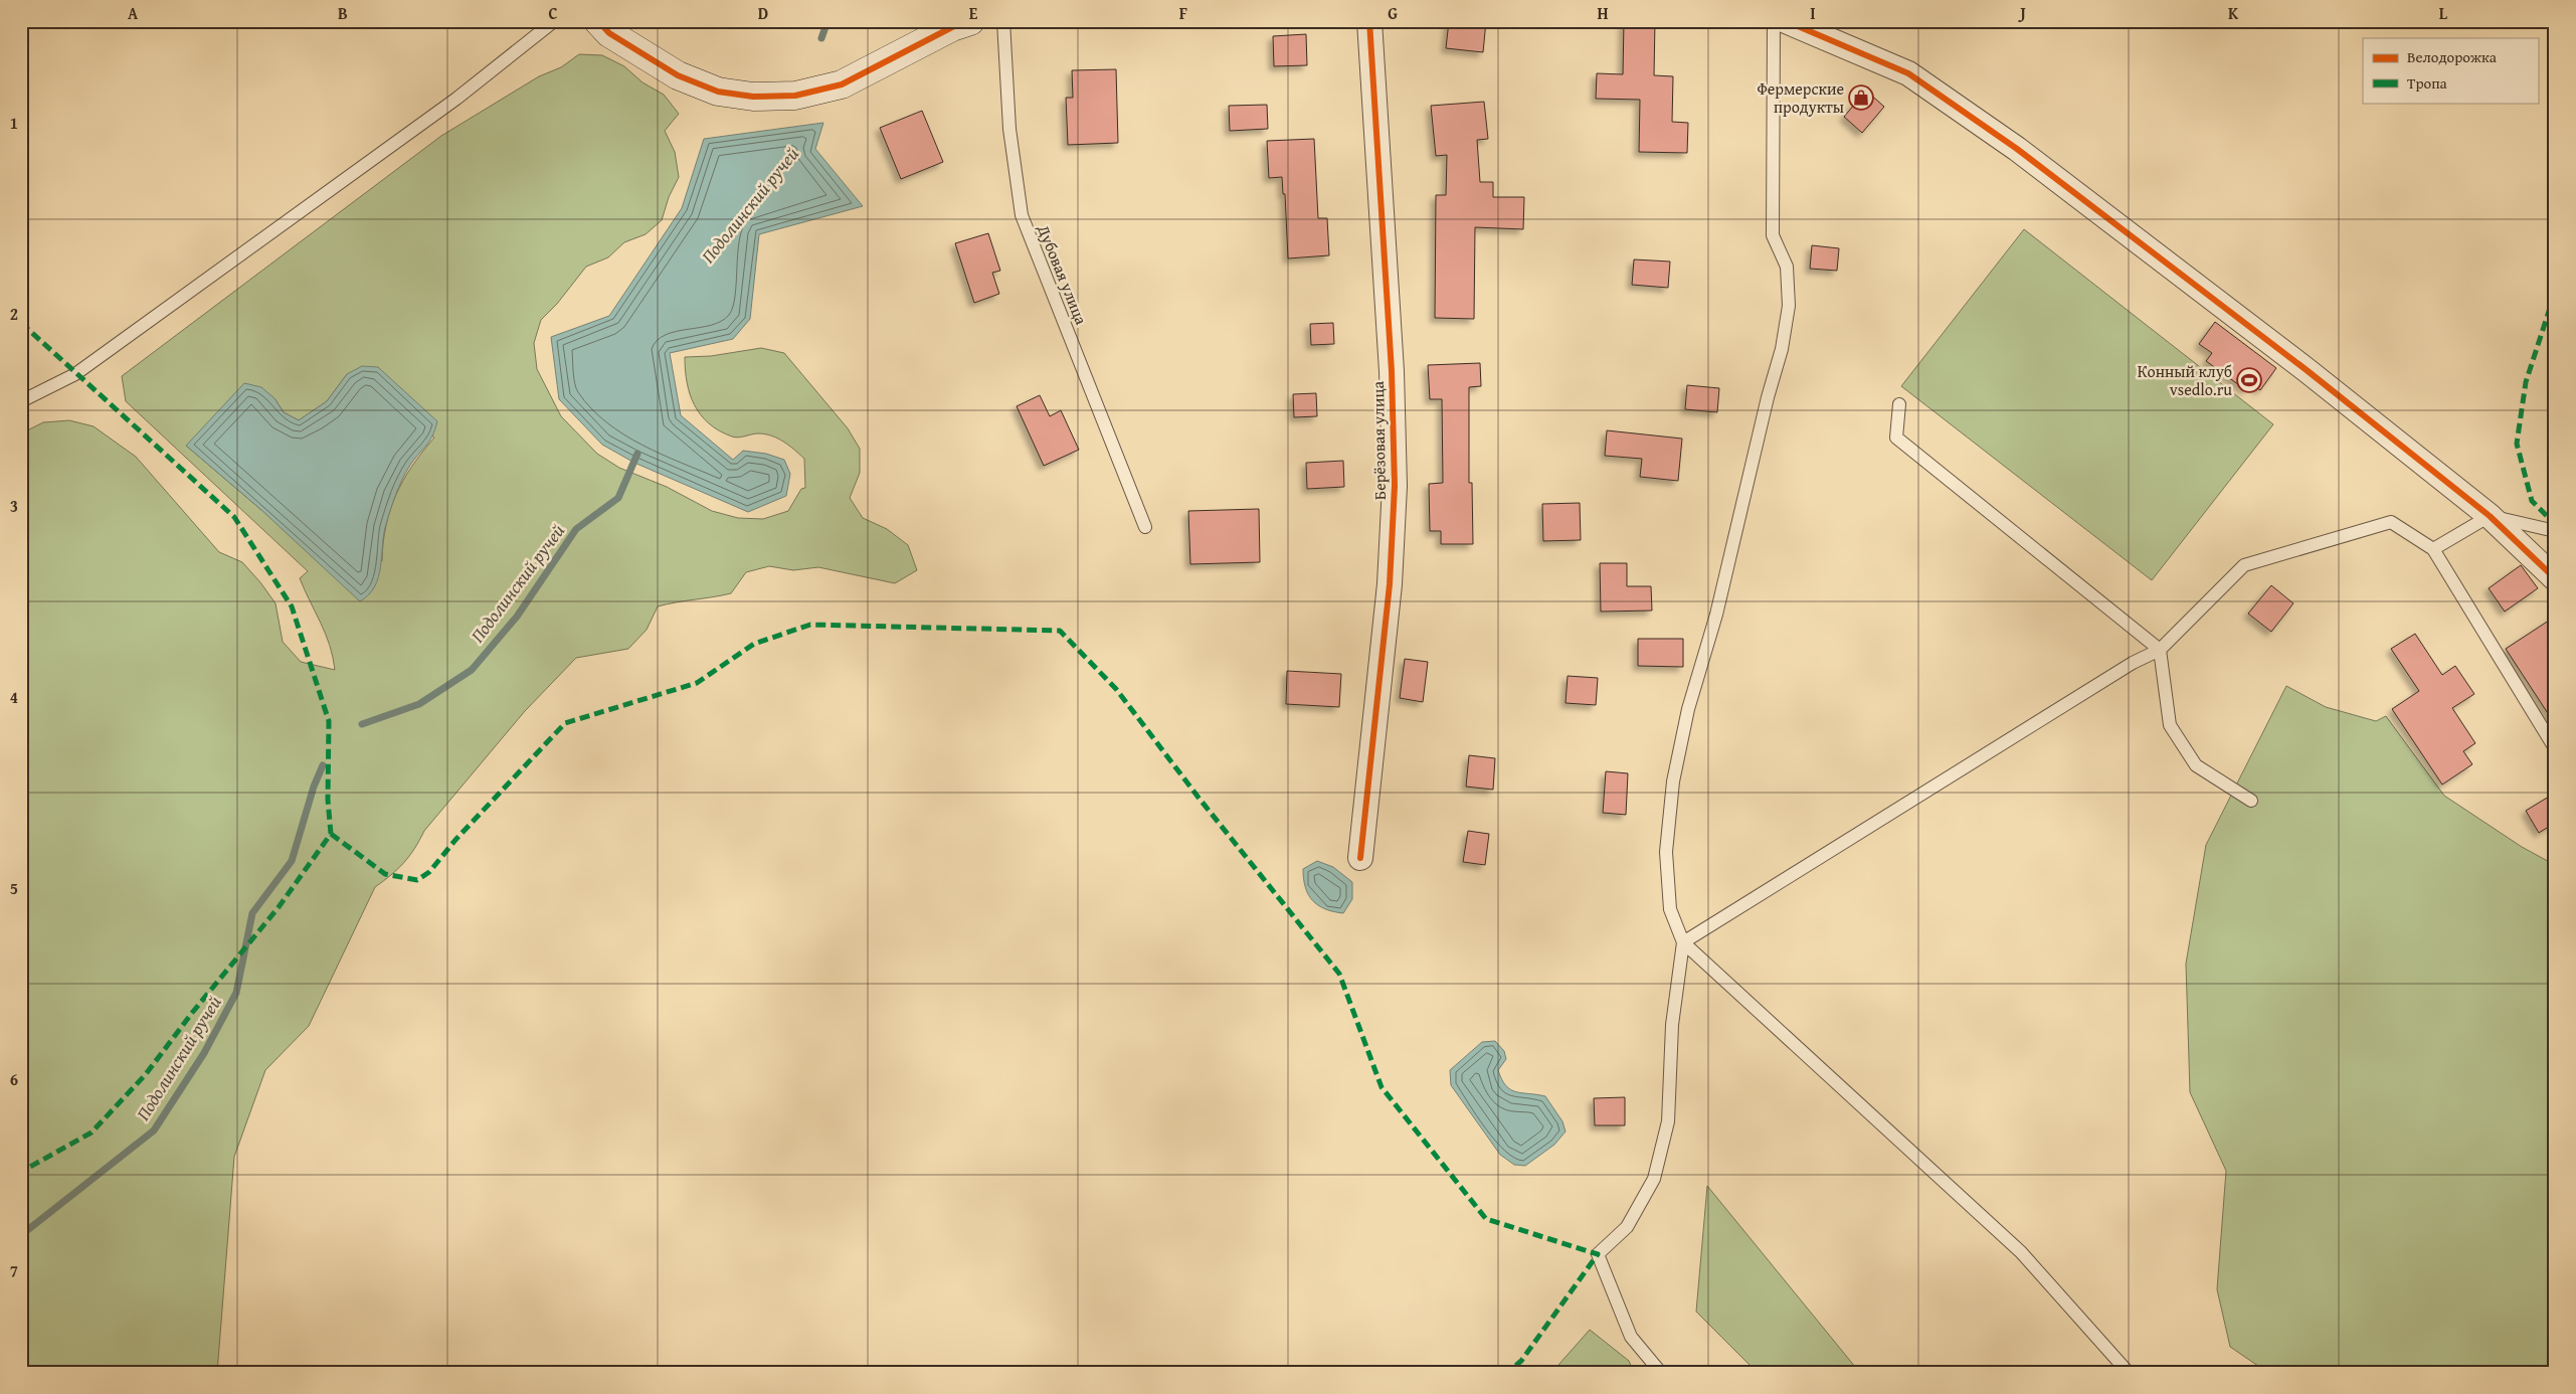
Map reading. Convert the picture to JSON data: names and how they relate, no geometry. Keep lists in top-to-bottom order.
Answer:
{
  "streets": {
    "street": ["Берёзовая улица"],
    "lane": ["Дубовая улица"]
  },
  "water": ["Подолинский ручей"],
  "places": {
    "shop": ["Фермерские продукты"],
    "sports": ["Конный клуб vsedlo.ru"]
  },
  "legend": ["Велодорожка", "Тропа"],
  "grid": {
    "columns": [
      "A",
      "B",
      "C",
      "D",
      "E",
      "F",
      "G",
      "H",
      "I",
      "J",
      "K",
      "L"
    ],
    "rows": [
      "1",
      "2",
      "3",
      "4",
      "5",
      "6",
      "7"
    ]
  }
}
